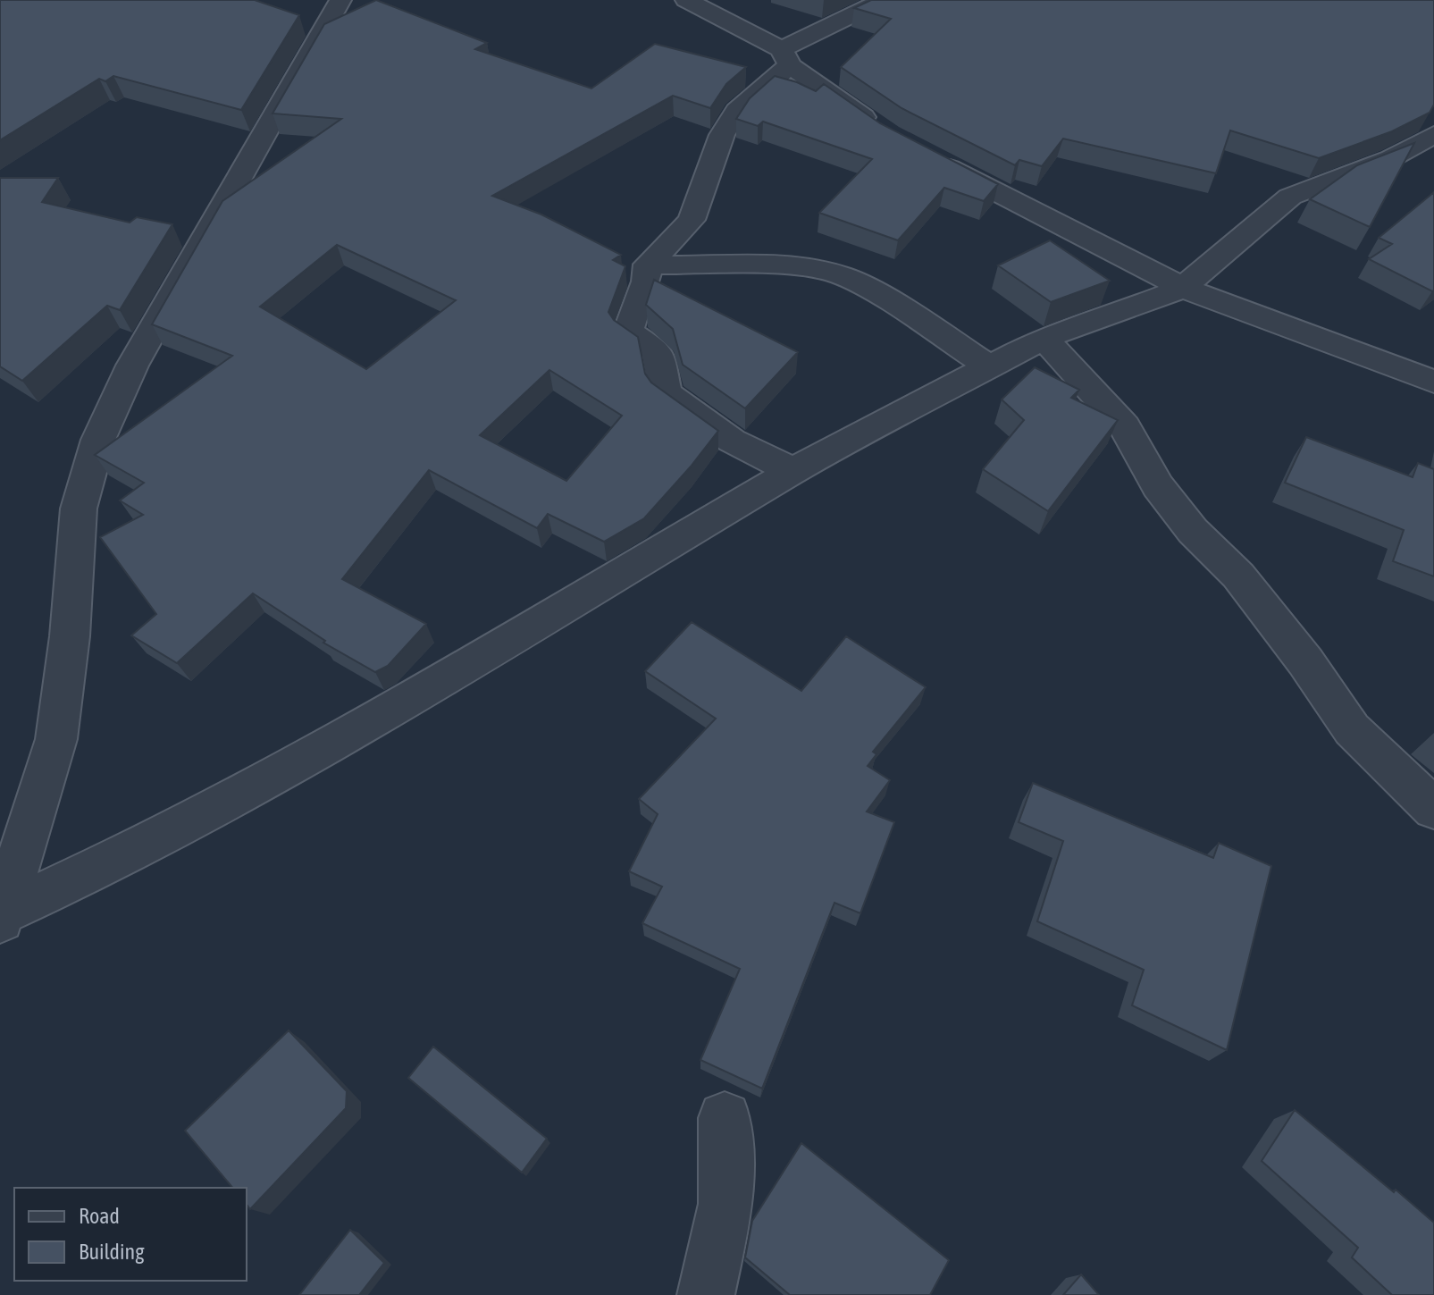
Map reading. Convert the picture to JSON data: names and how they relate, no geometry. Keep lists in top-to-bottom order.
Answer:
{
  "legend": ["Road", "Building"]
}
